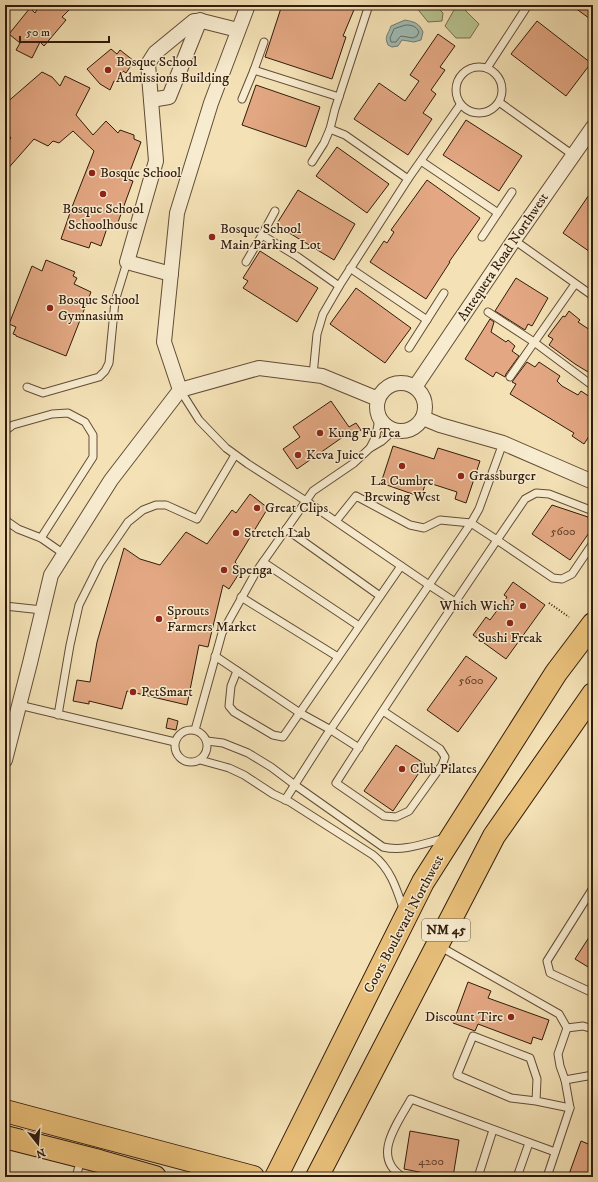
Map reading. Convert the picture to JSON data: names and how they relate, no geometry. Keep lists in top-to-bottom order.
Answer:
{
  "streets": {
    "main road": ["Coors Boulevard Northwest", "NM 45"],
    "street": ["Antequera Road Northwest"]
  },
  "places": [
    "Bosque School Admissions Building",
    "Bosque School",
    "Bosque School Schoolhouse",
    "Bosque School Main Parking Lot",
    "Bosque School Gymnasium",
    "Kung Fu Tea",
    "Keva Juice",
    "La Cumbre Brewing West",
    "Grassburger",
    "Great Clips",
    "Stretch Lab",
    "Spenga",
    "Which Wich?",
    "Sprouts Farmers Market",
    "Sushi Freak",
    "PetSmart",
    "Club Pilates",
    "Discount Tire"
  ],
  "house_numbers": ["5600", "5600", "4200"],
  "scale_bar": "50 m",
  "north": "bottom"
}
